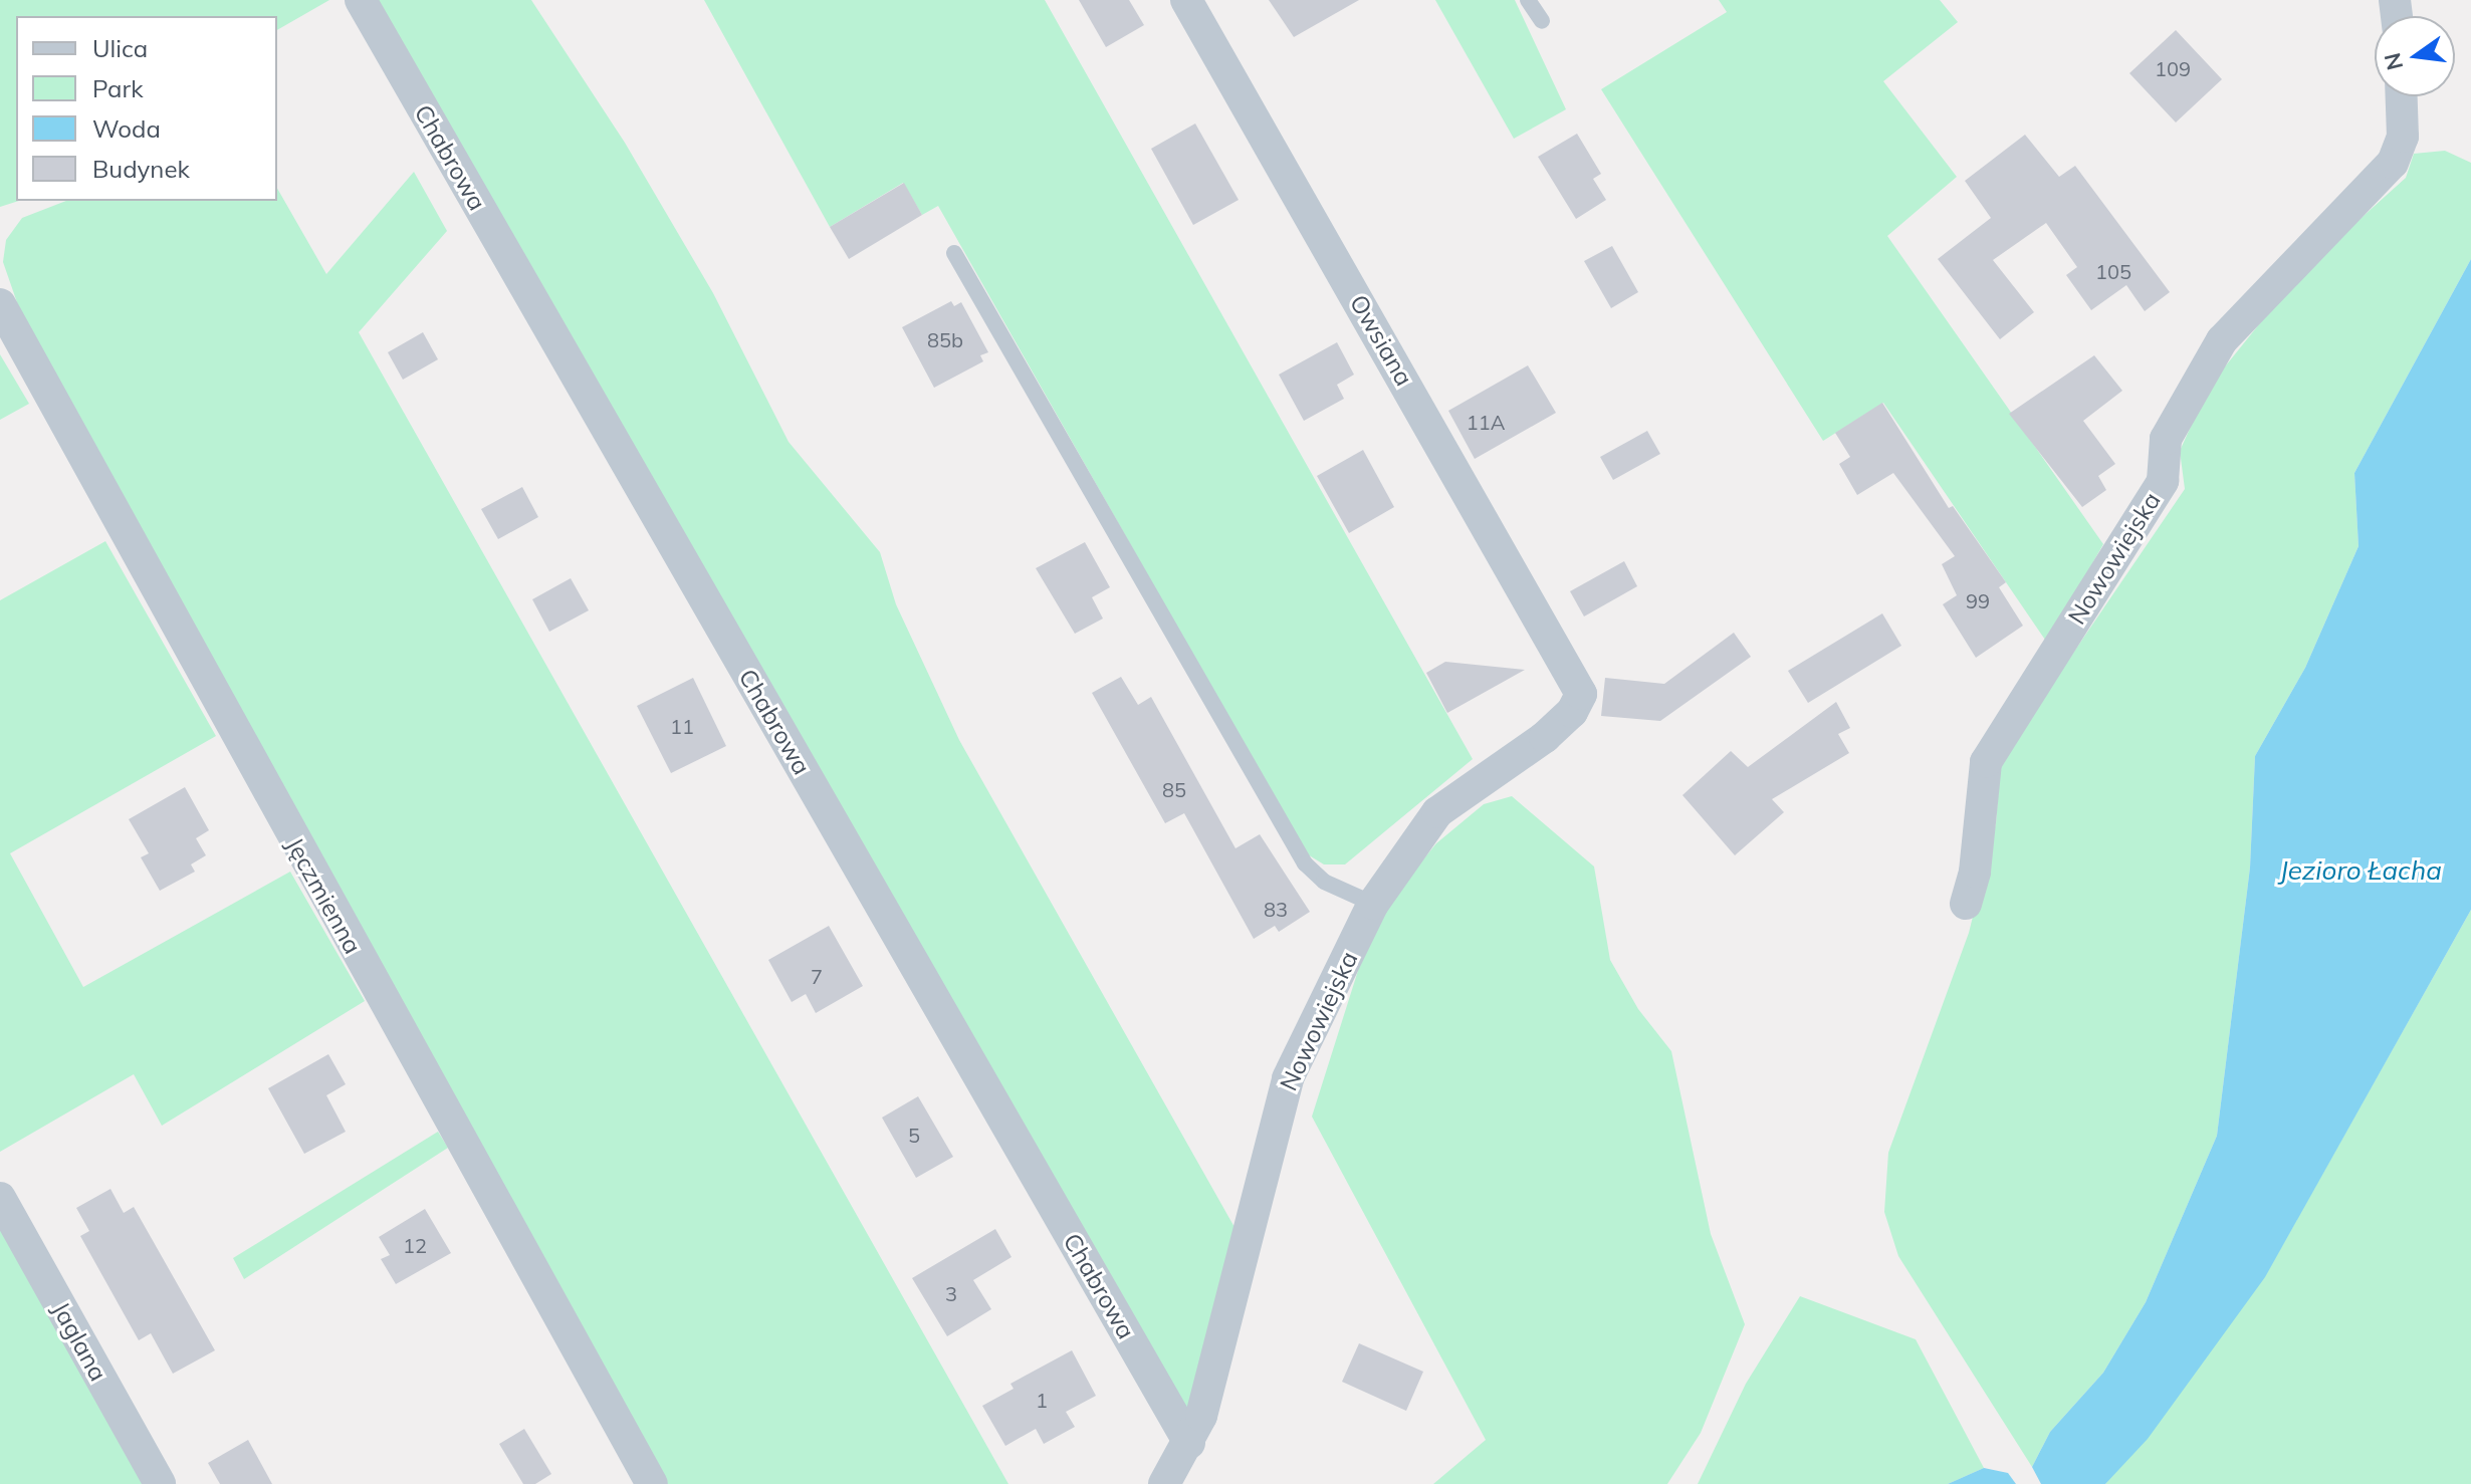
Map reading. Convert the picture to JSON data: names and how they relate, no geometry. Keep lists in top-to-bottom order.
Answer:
{
  "streets": {
    "street": [
      "Chabrowa",
      "Owsiana",
      "Nowowiejska",
      "Jęczmienna",
      "Jaglana"
    ]
  },
  "crossings": [
    ["Chabrowa", "Nowowiejska"],
    ["Owsiana", "Nowowiejska"]
  ],
  "water": ["Jezioro Łacha"],
  "house_numbers": [
    "109",
    "105",
    "85b",
    "11A",
    "99",
    "11",
    "85",
    "83",
    "7",
    "5",
    "12",
    "3",
    "1"
  ],
  "legend": [
    "Ulica",
    "Park",
    "Woda",
    "Budynek"
  ],
  "north": "left"
}
